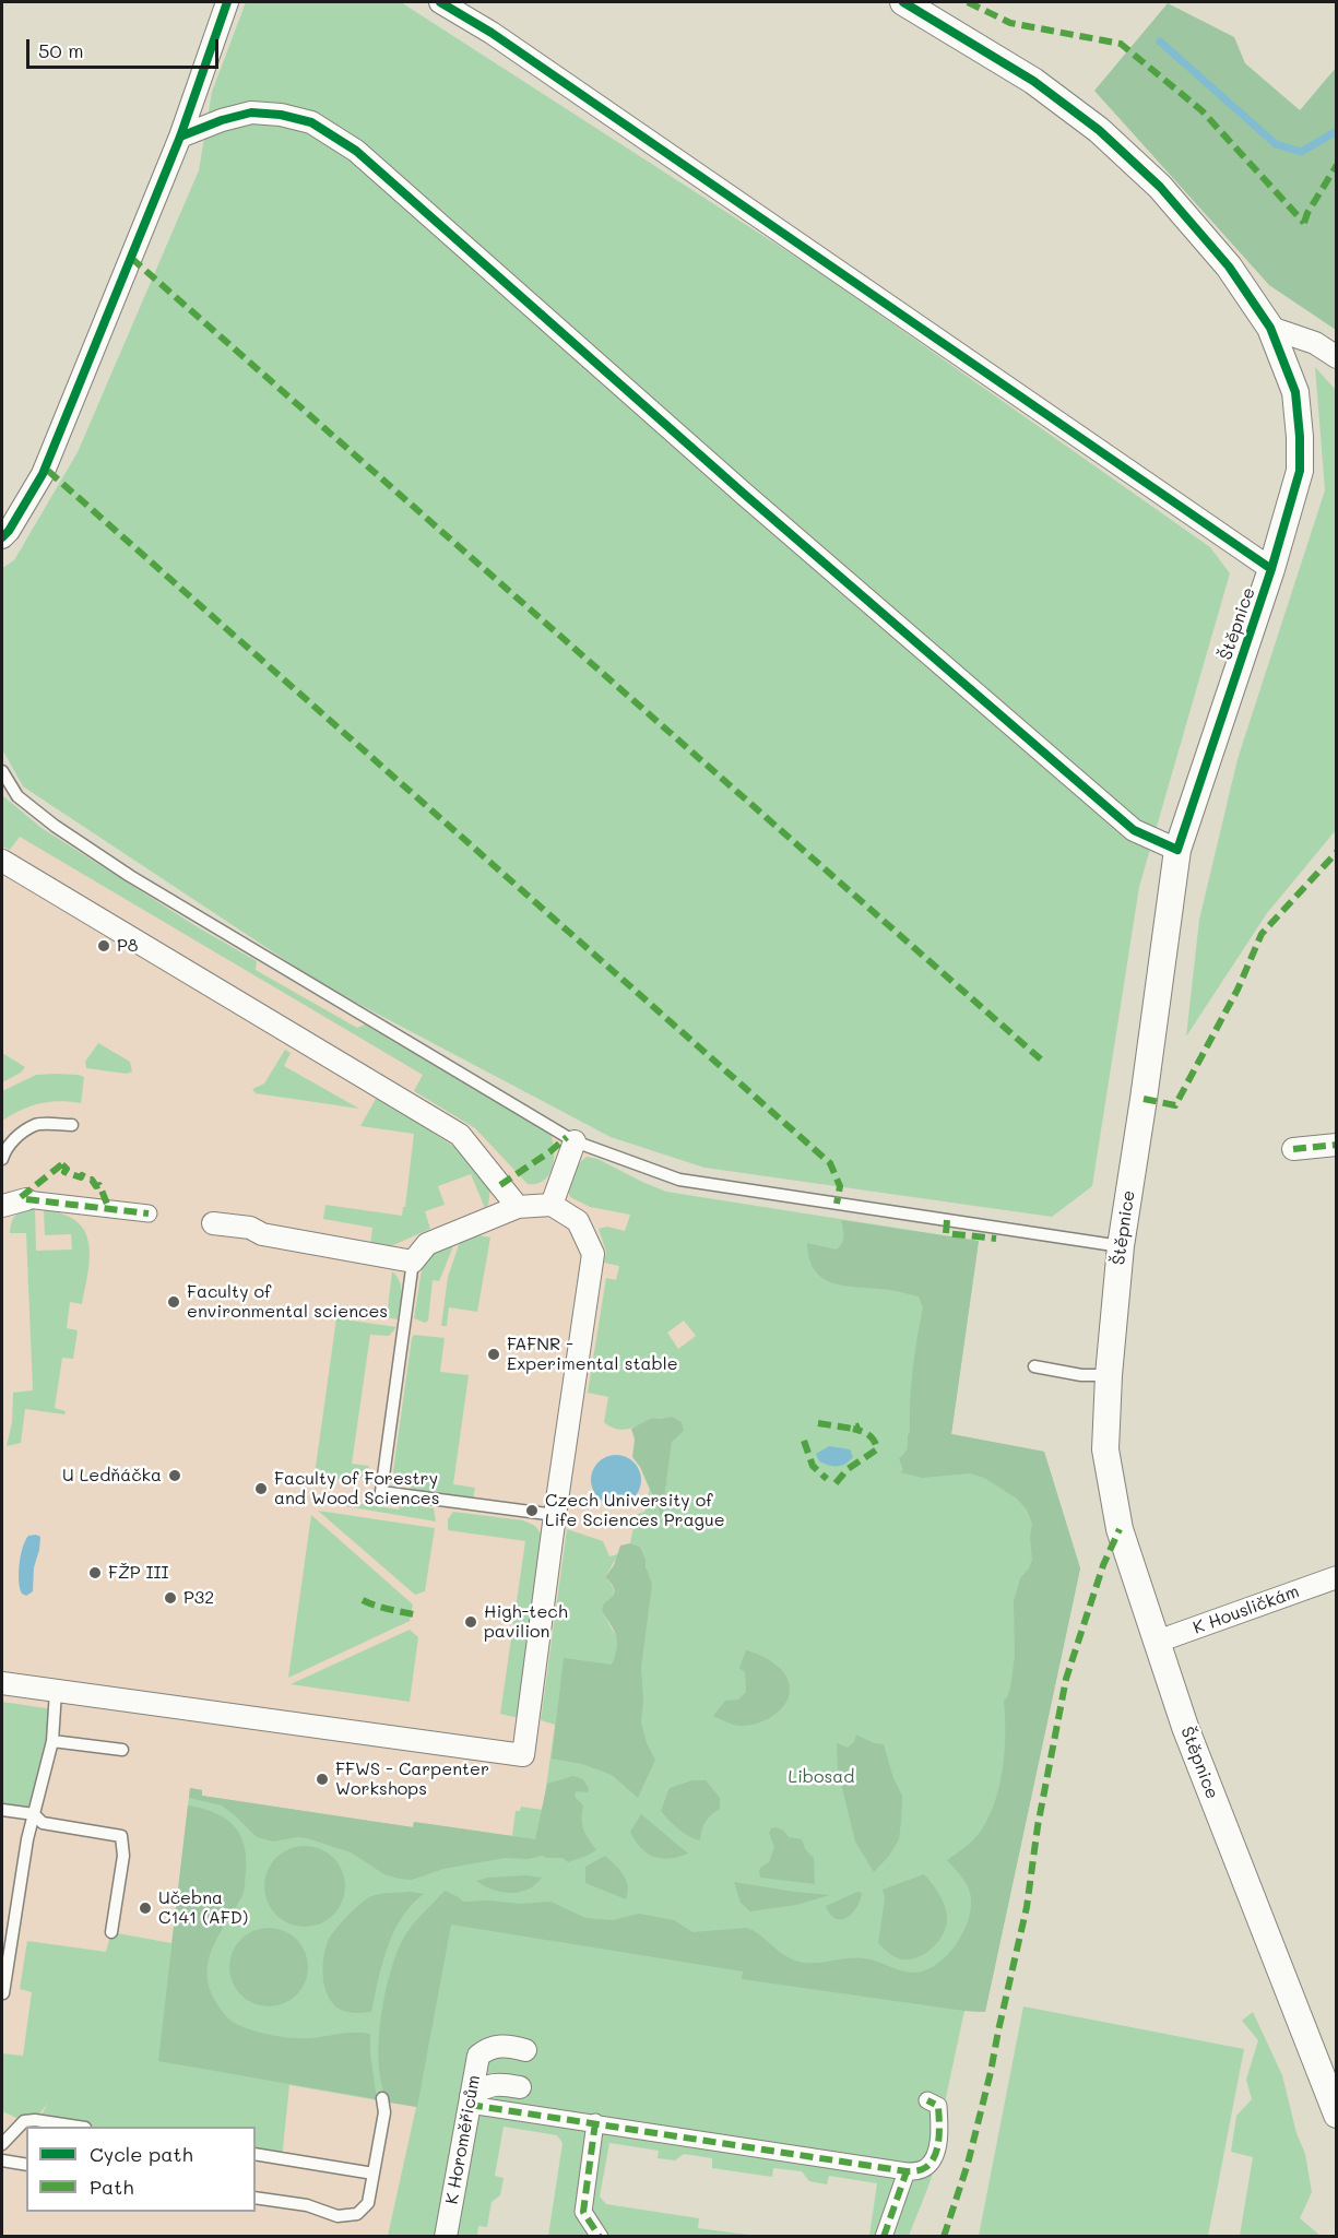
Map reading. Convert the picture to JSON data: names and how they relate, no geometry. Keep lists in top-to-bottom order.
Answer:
{
  "streets": {
    "street": ["Štěpnice", "K Housličkám", "K Horoměřicům"]
  },
  "crossings": [
    ["Štěpnice", "K Housličkám"]
  ],
  "parks": ["Libosad"],
  "places": [
    "P8",
    "Faculty of environmental sciences",
    "FAFNR - Experimental stable",
    "U Ledňáčka",
    "Faculty of Forestry and Wood Sciences",
    "Czech University of Life Sciences Prague",
    "FŽP III",
    "P32",
    "High-tech pavilion",
    "FFWS - Carpenter Workshops",
    "Učebna C141 (AFD)"
  ],
  "legend": ["Cycle path", "Path"],
  "scale_bar": "50 m"
}
